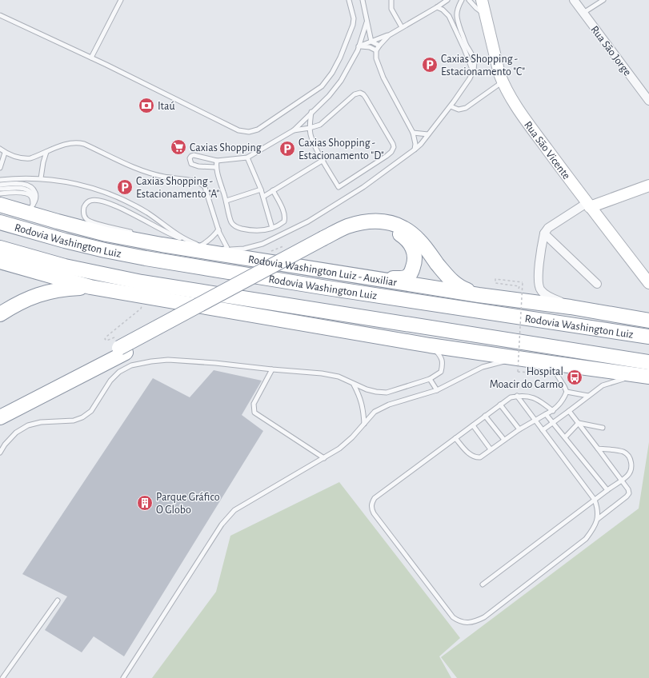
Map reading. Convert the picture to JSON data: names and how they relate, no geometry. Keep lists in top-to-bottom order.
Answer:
{
  "streets": {
    "highway": ["Rodovia Washington Luiz", "Rodovia Washington Luiz - Auxiliar"],
    "main road": ["Rua Sāo Vicente"],
    "street": ["Rua São Jorge"]
  },
  "places": {
    "parking": ["Caxias Shopping - Estacionamento \"C\"", "Caxias Shopping - Estacionamento \"D\"", "Caxias Shopping - Estacionamento \"A\""],
    "bank": ["Itaú"],
    "supermarket": ["Caxias Shopping"],
    "bus stop": ["Hospital Moacir do Carmo"],
    "building": ["Parque Gráfico O Globo"]
  }
}
